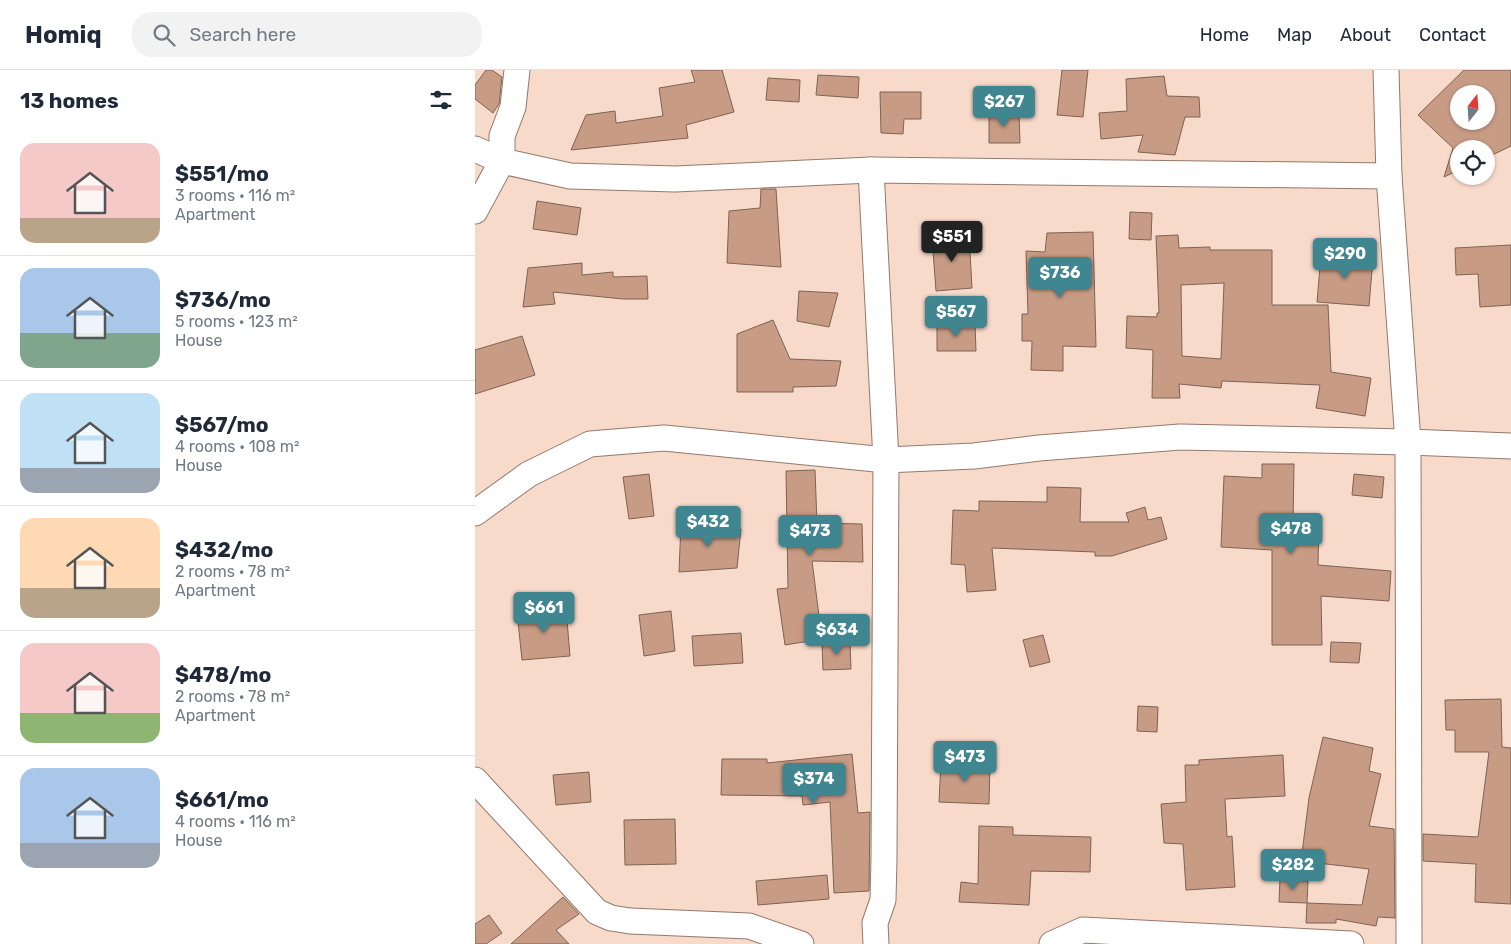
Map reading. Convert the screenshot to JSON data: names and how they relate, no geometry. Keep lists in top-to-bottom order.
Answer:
{
  "north": "top",
  "page": {
    "header": "Homiq",
    "search": "Search here",
    "nav": [
      "Home",
      "Map",
      "About",
      "Contact"
    ],
    "heading": "13 homes",
    "price": [
      "$267",
      "$551",
      "$290",
      "$736",
      "$567",
      "$432",
      "$478",
      "$473",
      "$661",
      "$634",
      "$473",
      "$374",
      "$282"
    ],
    "list": [
      {
        "name": "$551/mo",
        "note": "3 rooms · 116 m² · Apartment"
      },
      {
        "name": "$736/mo",
        "note": "5 rooms · 123 m² · House"
      },
      {
        "name": "$567/mo",
        "note": "4 rooms · 108 m² · House"
      },
      {
        "name": "$432/mo",
        "note": "2 rooms · 78 m² · Apartment"
      },
      {
        "name": "$478/mo",
        "note": "2 rooms · 78 m² · Apartment"
      },
      {
        "name": "$661/mo",
        "note": "4 rooms · 116 m² · House"
      }
    ]
  }
}
